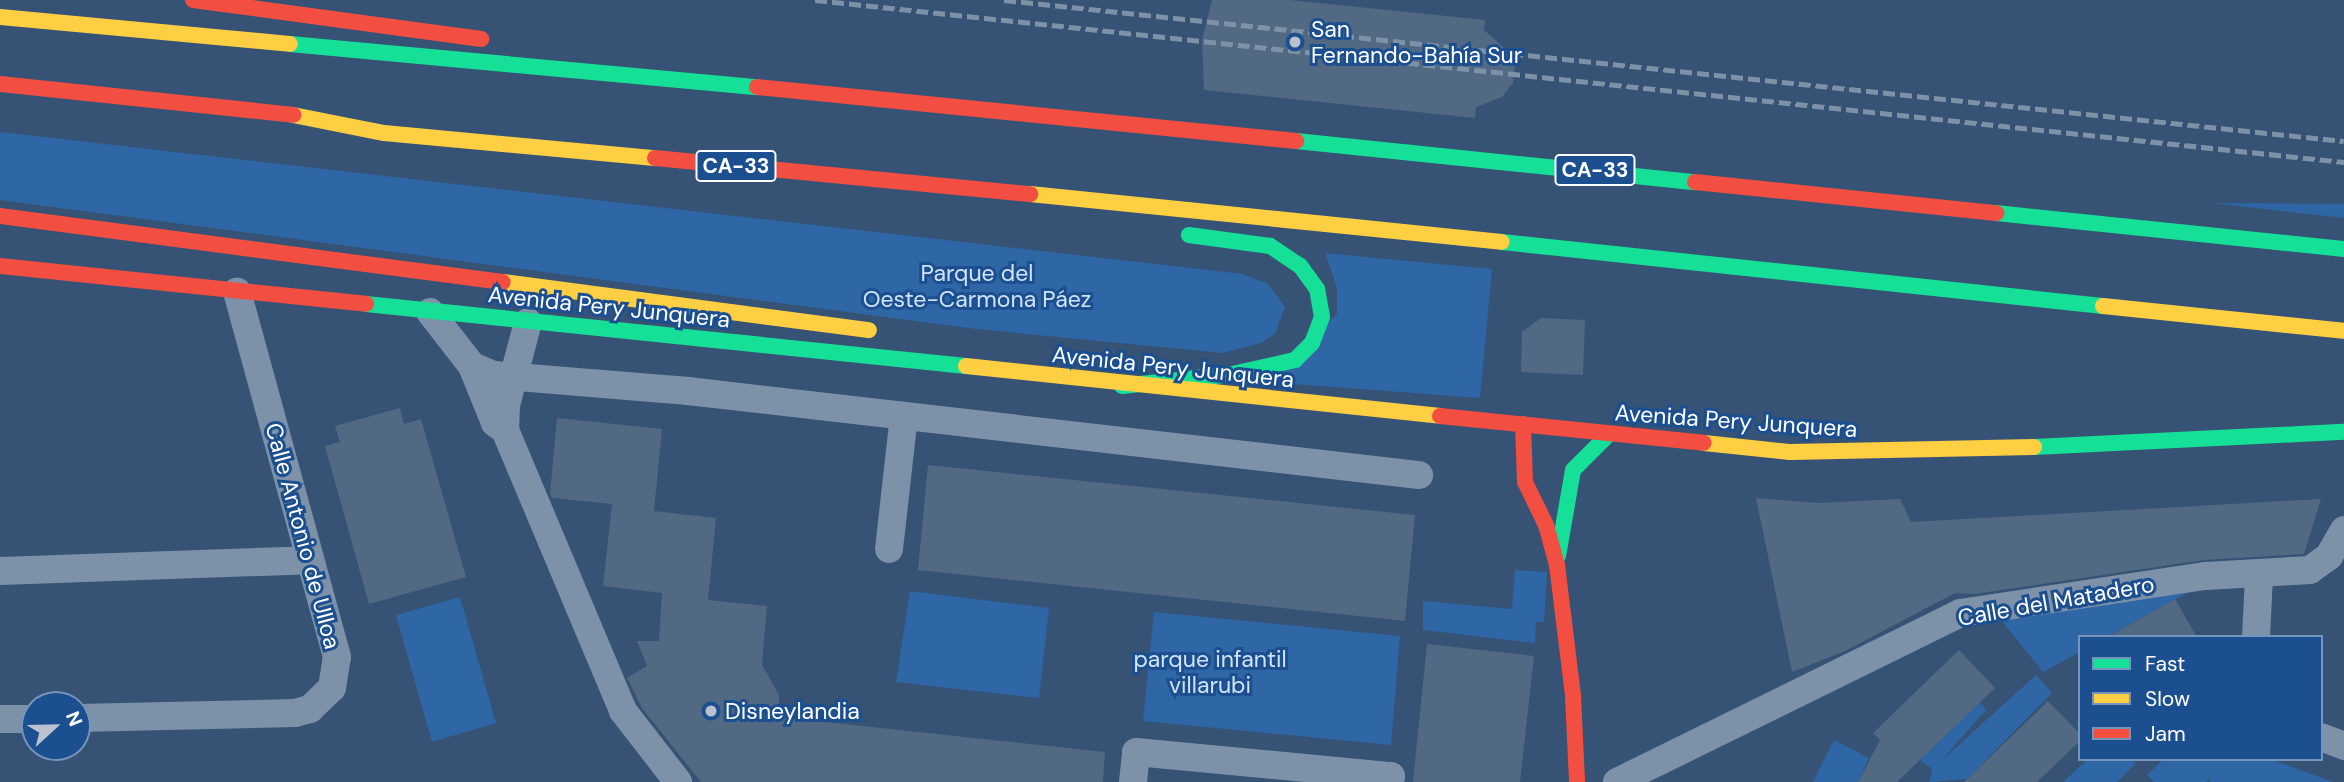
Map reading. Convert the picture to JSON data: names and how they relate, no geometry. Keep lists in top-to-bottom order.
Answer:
{
  "streets": {
    "main road": ["CA-33", "Avenida Pery Junquera"],
    "street": ["Calle Antonio de Ulloa", "Calle del Matadero"]
  },
  "crossings": [
    ["Avenida Pery Junquera", "Calle Antonio de Ulloa"]
  ],
  "parks": ["Parque del Oeste-Carmona Páez", "parque infantil villarubi"],
  "places": ["San Fernando-Bahía Sur", "Disneylandia"],
  "legend": ["Fast", "Slow", "Jam"],
  "north": "right"
}
